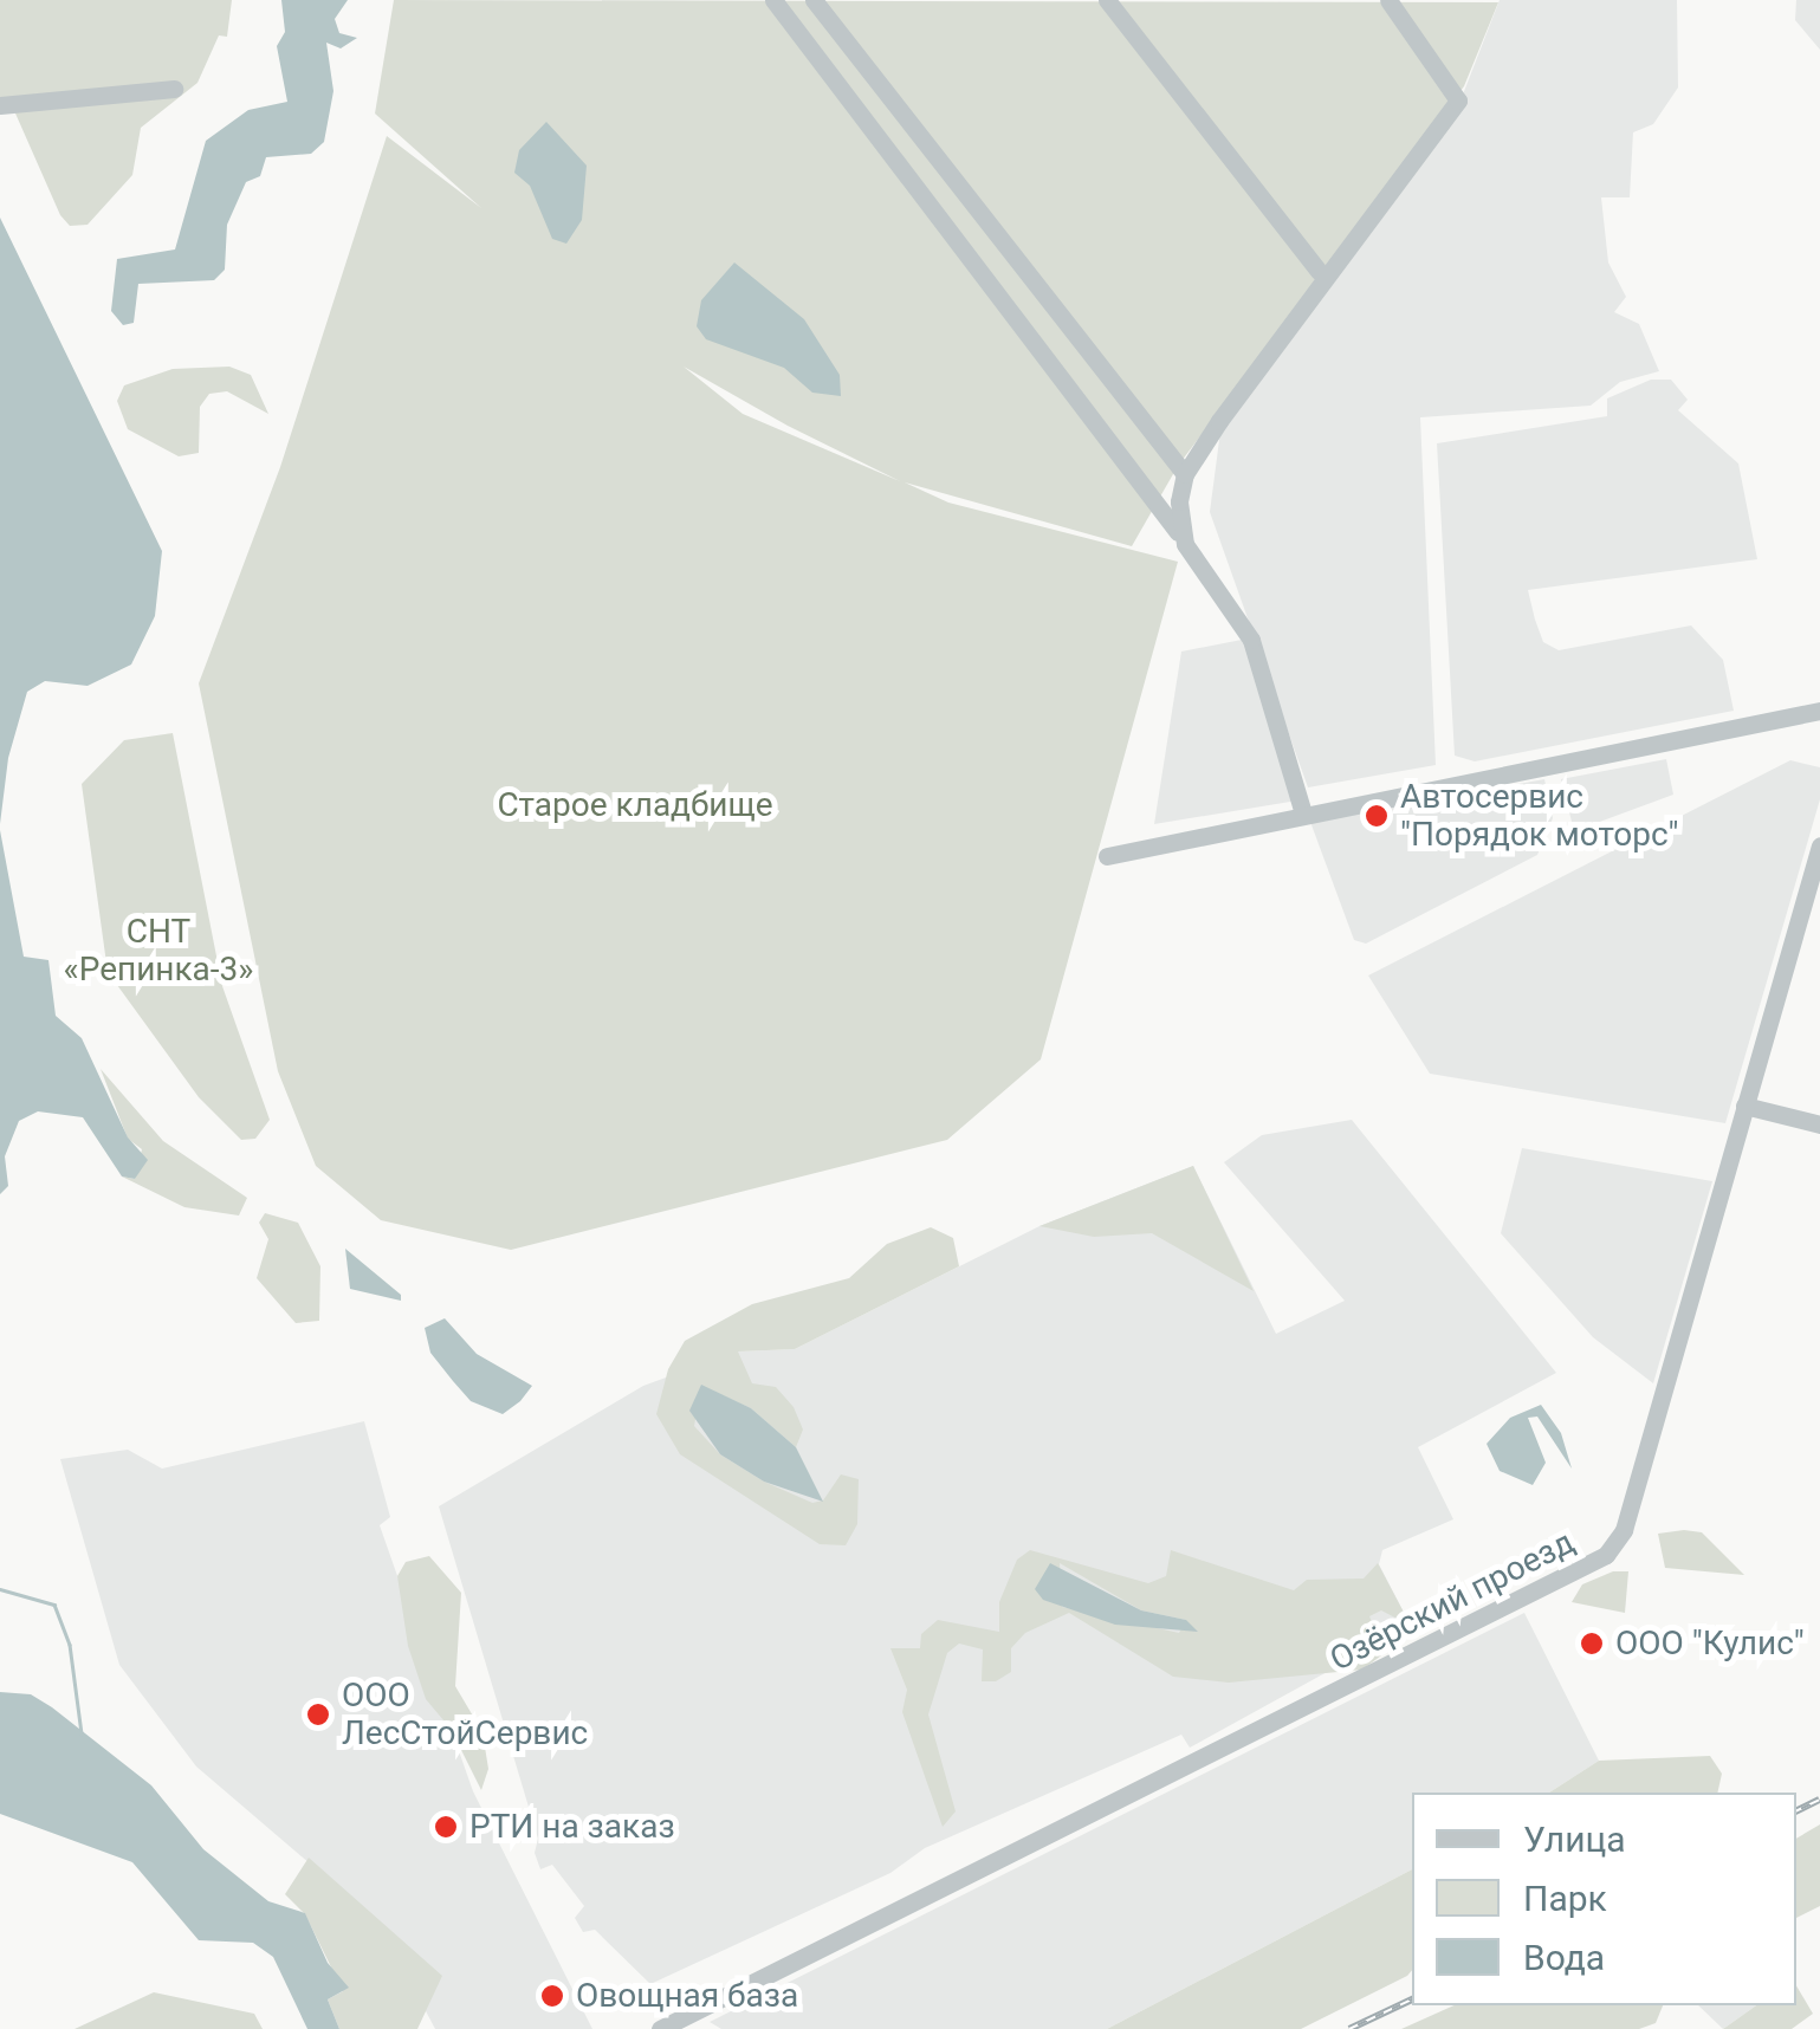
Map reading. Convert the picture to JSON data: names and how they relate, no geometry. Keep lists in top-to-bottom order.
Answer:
{
  "streets": {
    "street": ["Озёрский проезд"]
  },
  "parks": ["Старое кладбище", "СНТ «Репинка-3»"],
  "places": [
    "Автосервис \"Порядок моторс\"",
    "ООО \"Кулис\"",
    "ООО ЛесСтойСервис",
    "РТИ на заказ",
    "Овощная база"
  ],
  "legend": ["Улица", "Парк", "Вода"]
}
